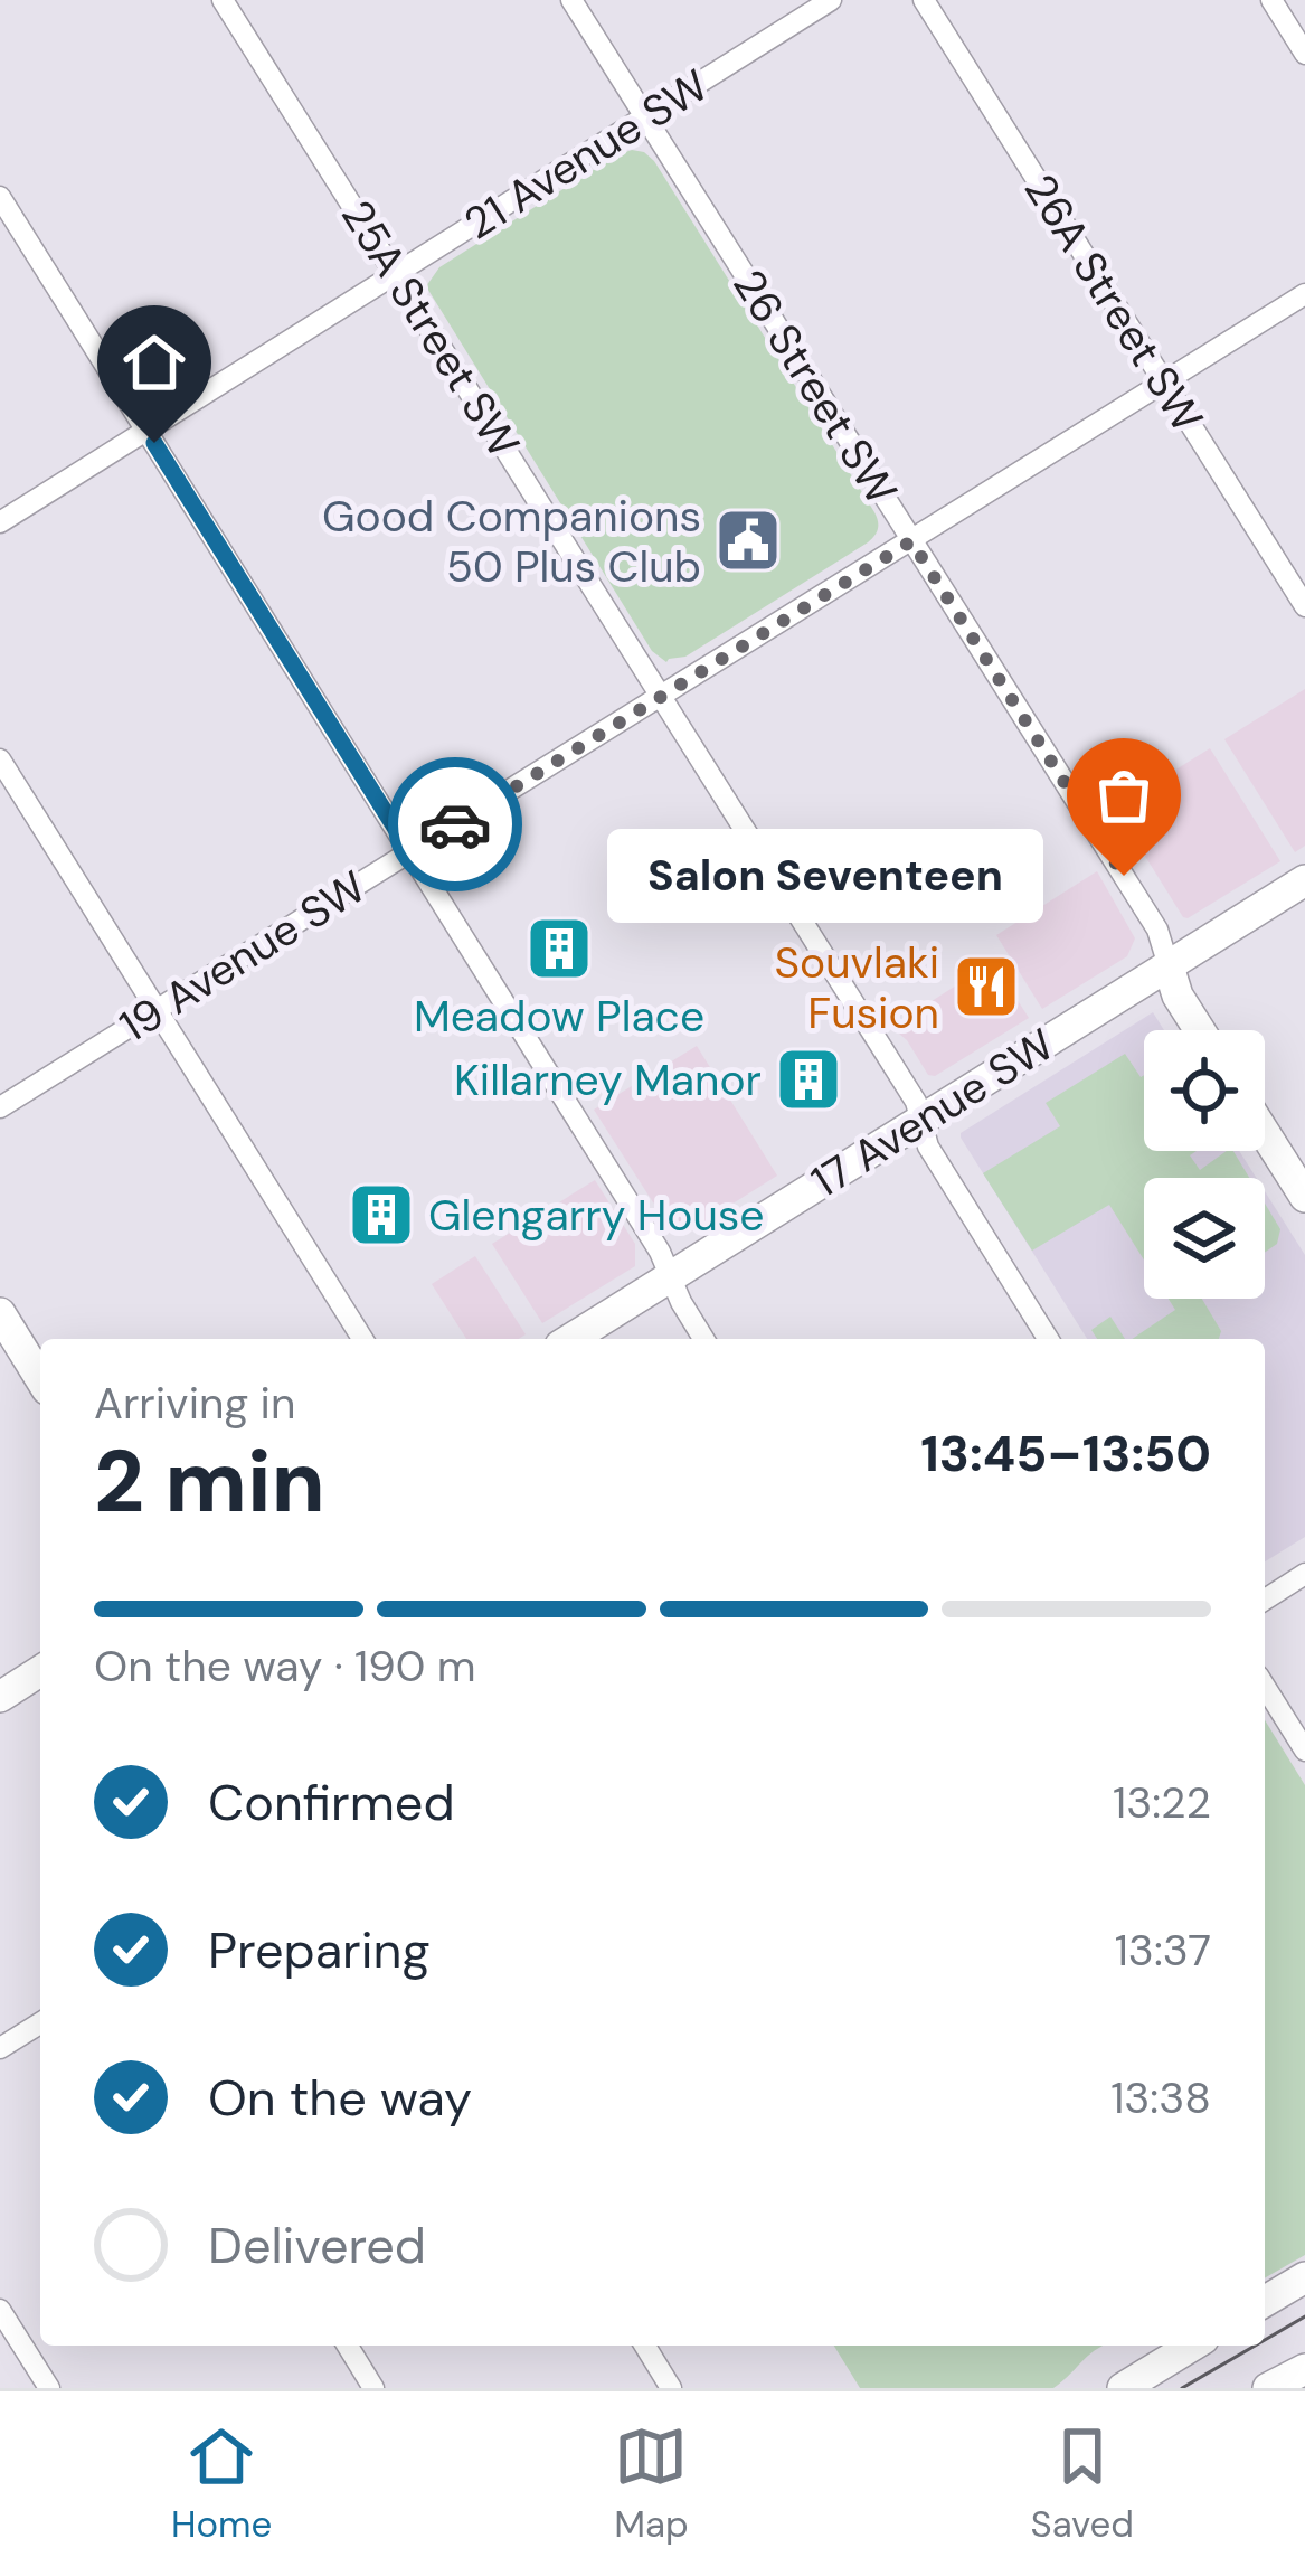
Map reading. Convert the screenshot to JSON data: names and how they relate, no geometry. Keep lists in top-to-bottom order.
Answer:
{
  "streets": {
    "main road": ["26 Street SW", "17 Avenue SW"],
    "street": [
      "21 Avenue SW",
      "26A Street SW",
      "25A Street SW",
      "19 Avenue SW"
    ]
  },
  "crossings": [
    ["21 Avenue SW", "25A Street SW"],
    ["21 Avenue SW", "26 Street SW"],
    ["26A Street SW", "19 Avenue SW"],
    ["25A Street SW", "19 Avenue SW"],
    ["25A Street SW", "17 Avenue SW"],
    ["26 Street SW", "19 Avenue SW"],
    ["26 Street SW", "17 Avenue SW"]
  ],
  "places": {
    "public building": ["Good Companions 50 Plus Club"],
    "other": ["Salon Seventeen"],
    "building": ["Meadow Place", "Killarney Manor", "Glengarry House"],
    "restaurant": ["Souvlaki Fusion"]
  },
  "page": {
    "bubble": "Salon Seventeen",
    "heading": ["2 min", "Arriving in", "13:45–13:50"],
    "bar": "On the way · 190 m",
    "list": [
      ["Confirmed", "13:22"],
      ["Preparing", "13:37"],
      ["On the way", "13:38"],
      "Delivered"
    ],
    "tabs": ["Home", "Map", "Saved"]
  }
}
